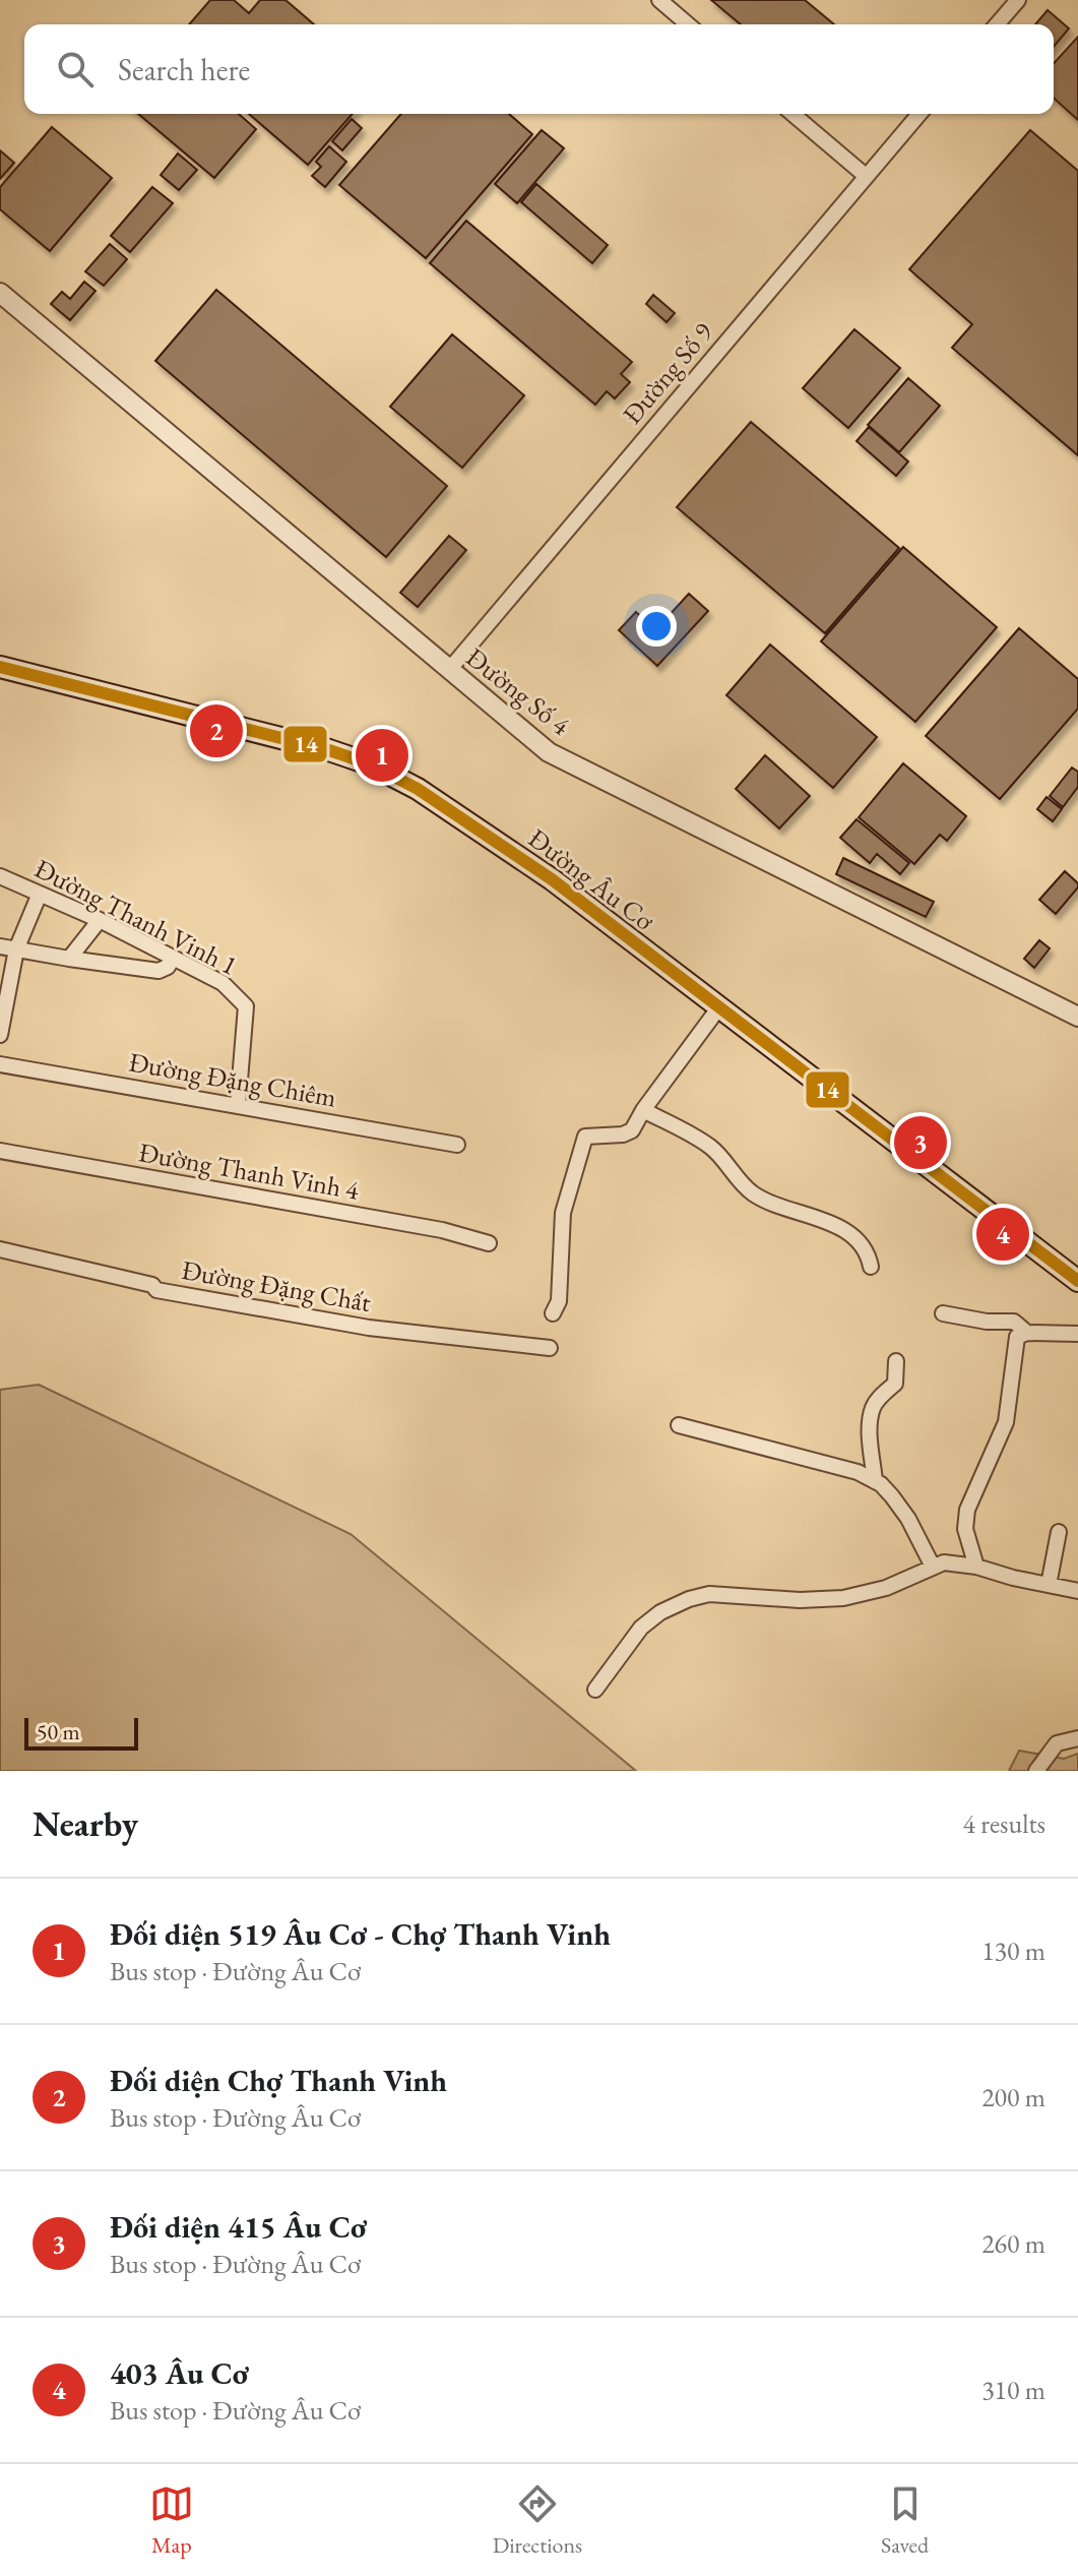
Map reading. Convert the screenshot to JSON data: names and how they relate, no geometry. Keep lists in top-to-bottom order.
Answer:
{
  "streets": {
    "main road": ["Đường Âu Cơ"],
    "street": [
      "Đường Số 9",
      "Đường Số 4",
      "Đường Thanh Vinh 1",
      "Đường Đặng Chiêm",
      "Đường Thanh Vinh 4",
      "Đường Đặng Chất"
    ]
  },
  "crossings": [
    ["Đường Số 9", "Đường Số 4"],
    ["Đường Thanh Vinh 1", "Đường Đặng Chiêm"]
  ],
  "lines": ["transit line 14"],
  "scale_bar": "50 m",
  "page": {
    "search": "Search here",
    "pins": [
      "2",
      "1",
      "3",
      "4"
    ],
    "scale": "50 m",
    "heading": ["Nearby", "4 results"],
    "list": [
      {
        "mark": "1",
        "name": "Đối diện 519 Âu Cơ - Chợ Thanh Vinh",
        "note": "Bus stop · Đường Âu Cơ",
        "value": "130 m"
      },
      {
        "mark": "2",
        "name": "Đối diện Chợ Thanh Vinh",
        "note": "Bus stop · Đường Âu Cơ",
        "value": "200 m"
      },
      {
        "mark": "3",
        "name": "Đối diện 415 Âu Cơ",
        "note": "Bus stop · Đường Âu Cơ",
        "value": "260 m"
      },
      {
        "mark": "4",
        "name": "403 Âu Cơ",
        "note": "Bus stop · Đường Âu Cơ",
        "value": "310 m"
      }
    ],
    "nav": ["Map", "Directions", "Saved"]
  }
}
